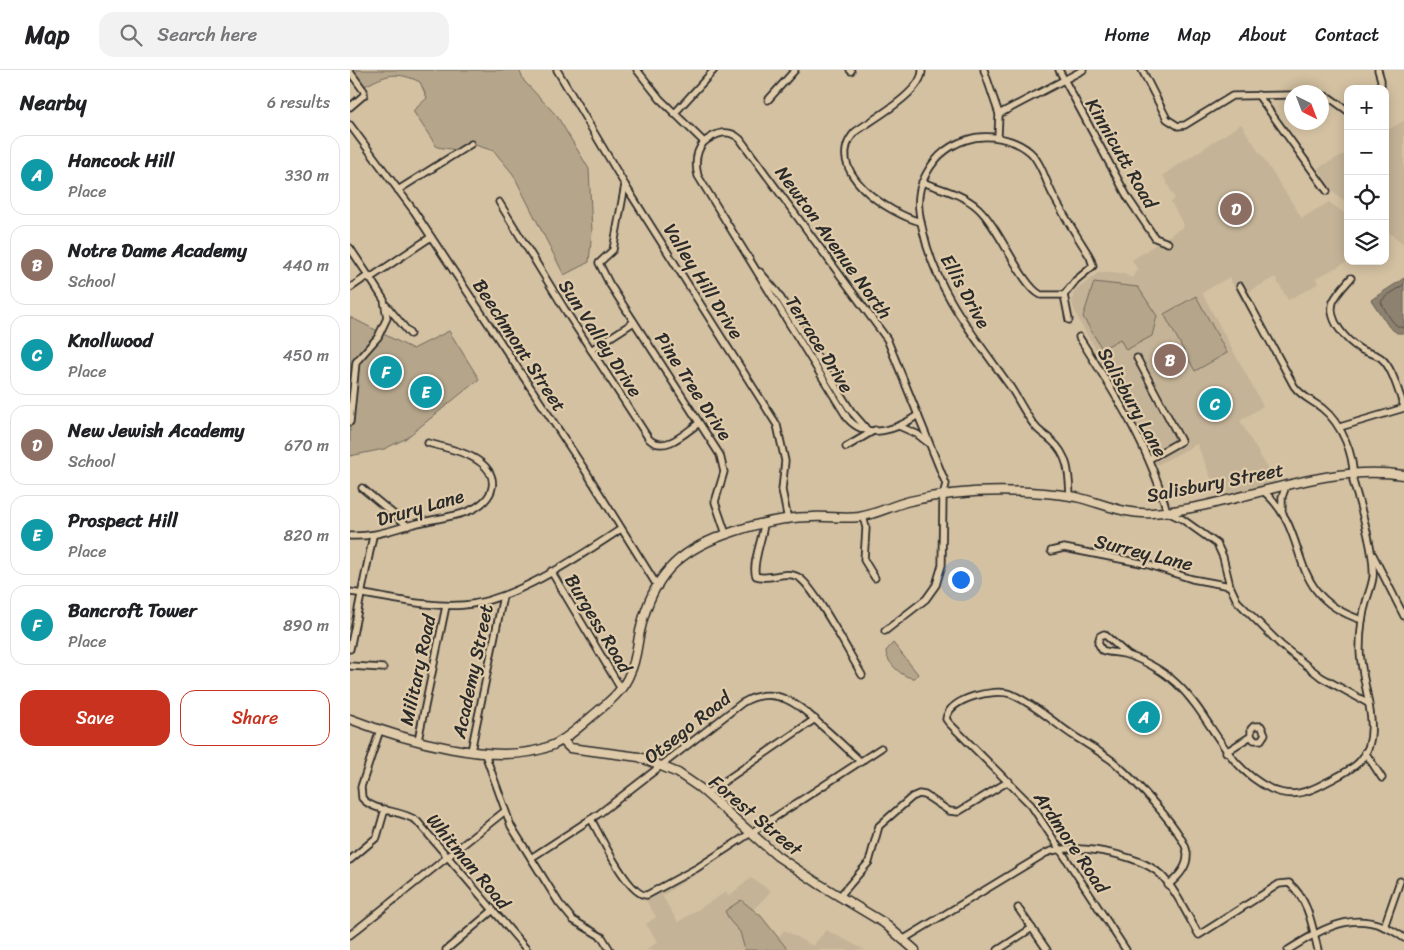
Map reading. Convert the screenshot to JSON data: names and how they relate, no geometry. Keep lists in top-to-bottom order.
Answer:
{
  "streets": {
    "main road": ["Salisbury Street", "Forest Street"],
    "street": [
      "Kinnicutt Road",
      "Newton Avenue North",
      "Valley Hill Drive",
      "Ellis Drive",
      "Sun Valley Drive",
      "Terrace Drive",
      "Beechmont Street",
      "Pine Tree Drive",
      "Salisbury Lane",
      "Drury Lane",
      "Surrey Lane",
      "Burgess Road",
      "Military Road",
      "Academy Street",
      "Otsego Road",
      "Ardmore Road",
      "Whitman Road"
    ]
  },
  "crossings": [
    ["Newton Avenue North", "Terrace Drive"],
    ["Newton Avenue North", "Salisbury Street"],
    ["Valley Hill Drive", "Pine Tree Drive"],
    ["Valley Hill Drive", "Salisbury Street"],
    ["Ellis Drive", "Salisbury Street"],
    ["Sun Valley Drive", "Pine Tree Drive"],
    ["Beechmont Street", "Salisbury Street"],
    ["Pine Tree Drive", "Salisbury Street"],
    ["Salisbury Lane", "Salisbury Street"],
    ["Salisbury Street", "Burgess Road"],
    ["Salisbury Street", "Military Road"],
    ["Salisbury Street", "Academy Street"],
    ["Salisbury Street", "Forest Street"],
    ["Salisbury Street", "Whitman Road"],
    ["Otsego Road", "Forest Street"]
  ],
  "north": "bottom right",
  "page": {
    "header": "Map",
    "search": "Search here",
    "nav": [
      "Home",
      "Map",
      "About",
      "Contact"
    ],
    "heading": ["Nearby", "6 results"],
    "map_buttons": ["+", "−"],
    "list": [
      {
        "mark": "A",
        "name": "Hancock Hill",
        "note": "Place",
        "value": "330 m"
      },
      {
        "mark": "B",
        "name": "Notre Dame Academy",
        "note": "School",
        "value": "440 m"
      },
      {
        "mark": "C",
        "name": "Knollwood",
        "note": "Place",
        "value": "450 m"
      },
      {
        "mark": "D",
        "name": "New Jewish Academy",
        "note": "School",
        "value": "670 m"
      },
      {
        "mark": "E",
        "name": "Prospect Hill",
        "note": "Place",
        "value": "820 m"
      },
      {
        "mark": "F",
        "name": "Bancroft Tower",
        "note": "Place",
        "value": "890 m"
      }
    ],
    "pins": [
      "D",
      "B",
      "F",
      "E",
      "C",
      "A"
    ],
    "buttons": ["Save", "Share"]
  }
}
